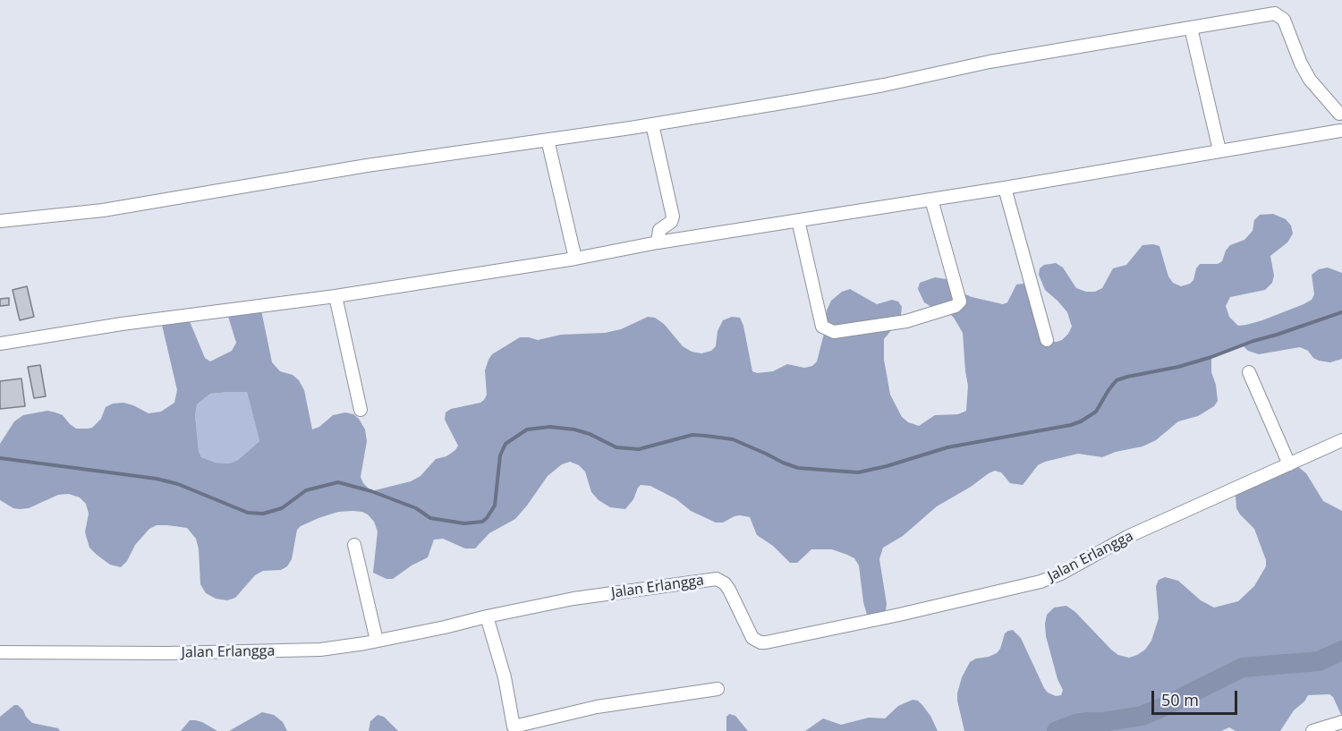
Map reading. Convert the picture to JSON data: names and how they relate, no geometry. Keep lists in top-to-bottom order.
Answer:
{
  "streets": {
    "street": ["Jalan Erlangga"]
  },
  "scale_bar": "50 m"
}
